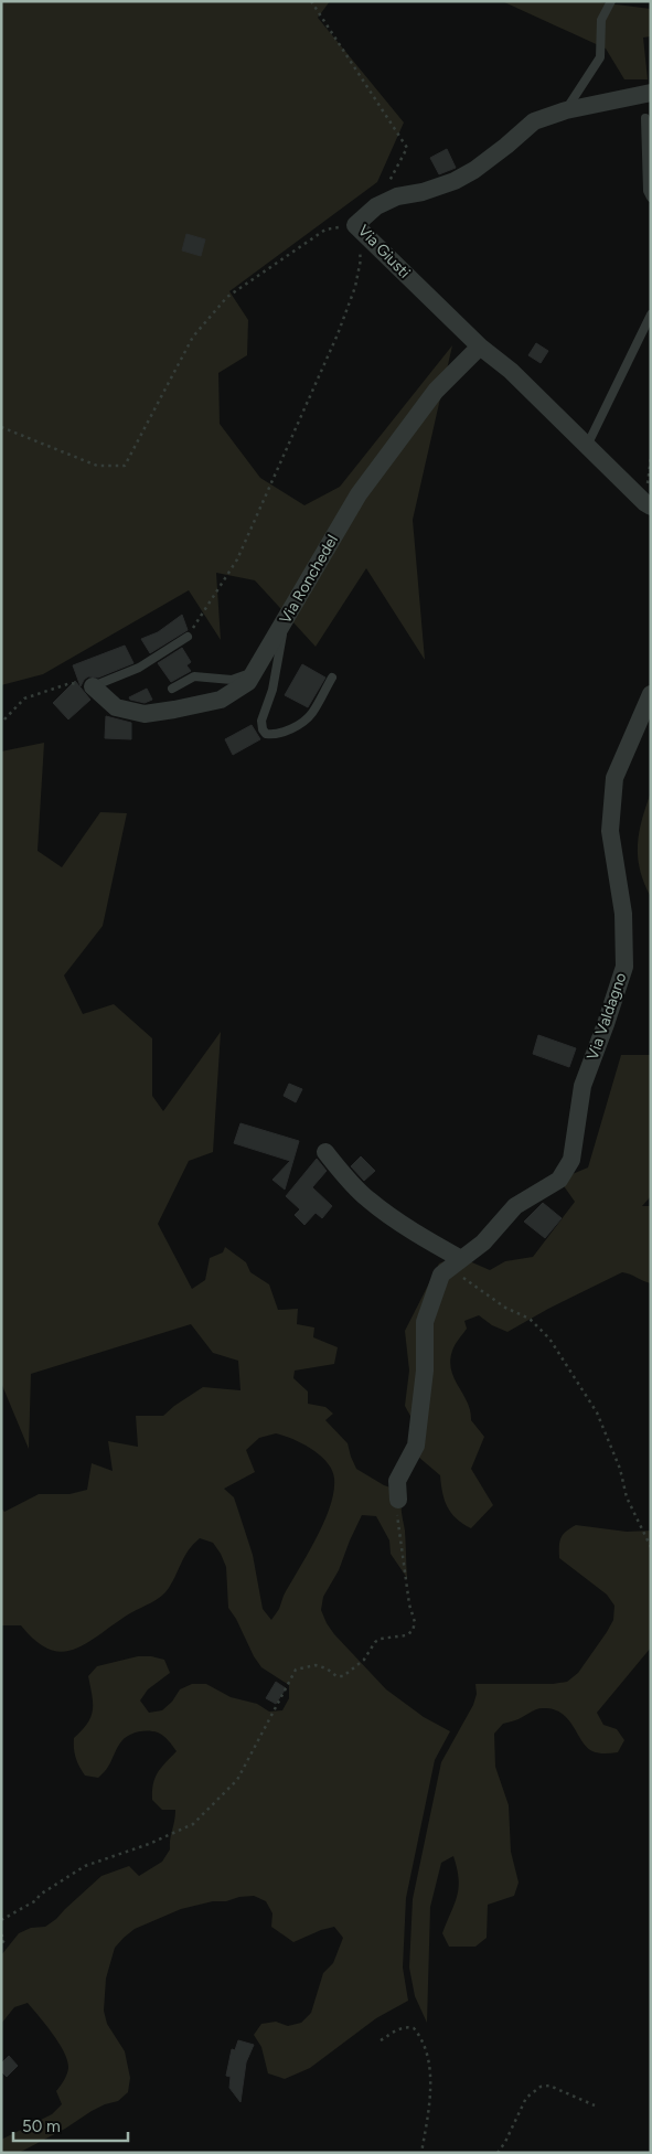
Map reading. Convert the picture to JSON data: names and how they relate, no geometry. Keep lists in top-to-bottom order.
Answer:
{
  "streets": {
    "street": ["Via Giusti", "Via Ronchedel", "Via Valdagno"]
  },
  "crossings": [
    ["Via Giusti", "Via Ronchedel"]
  ],
  "scale_bar": "50 m"
}
